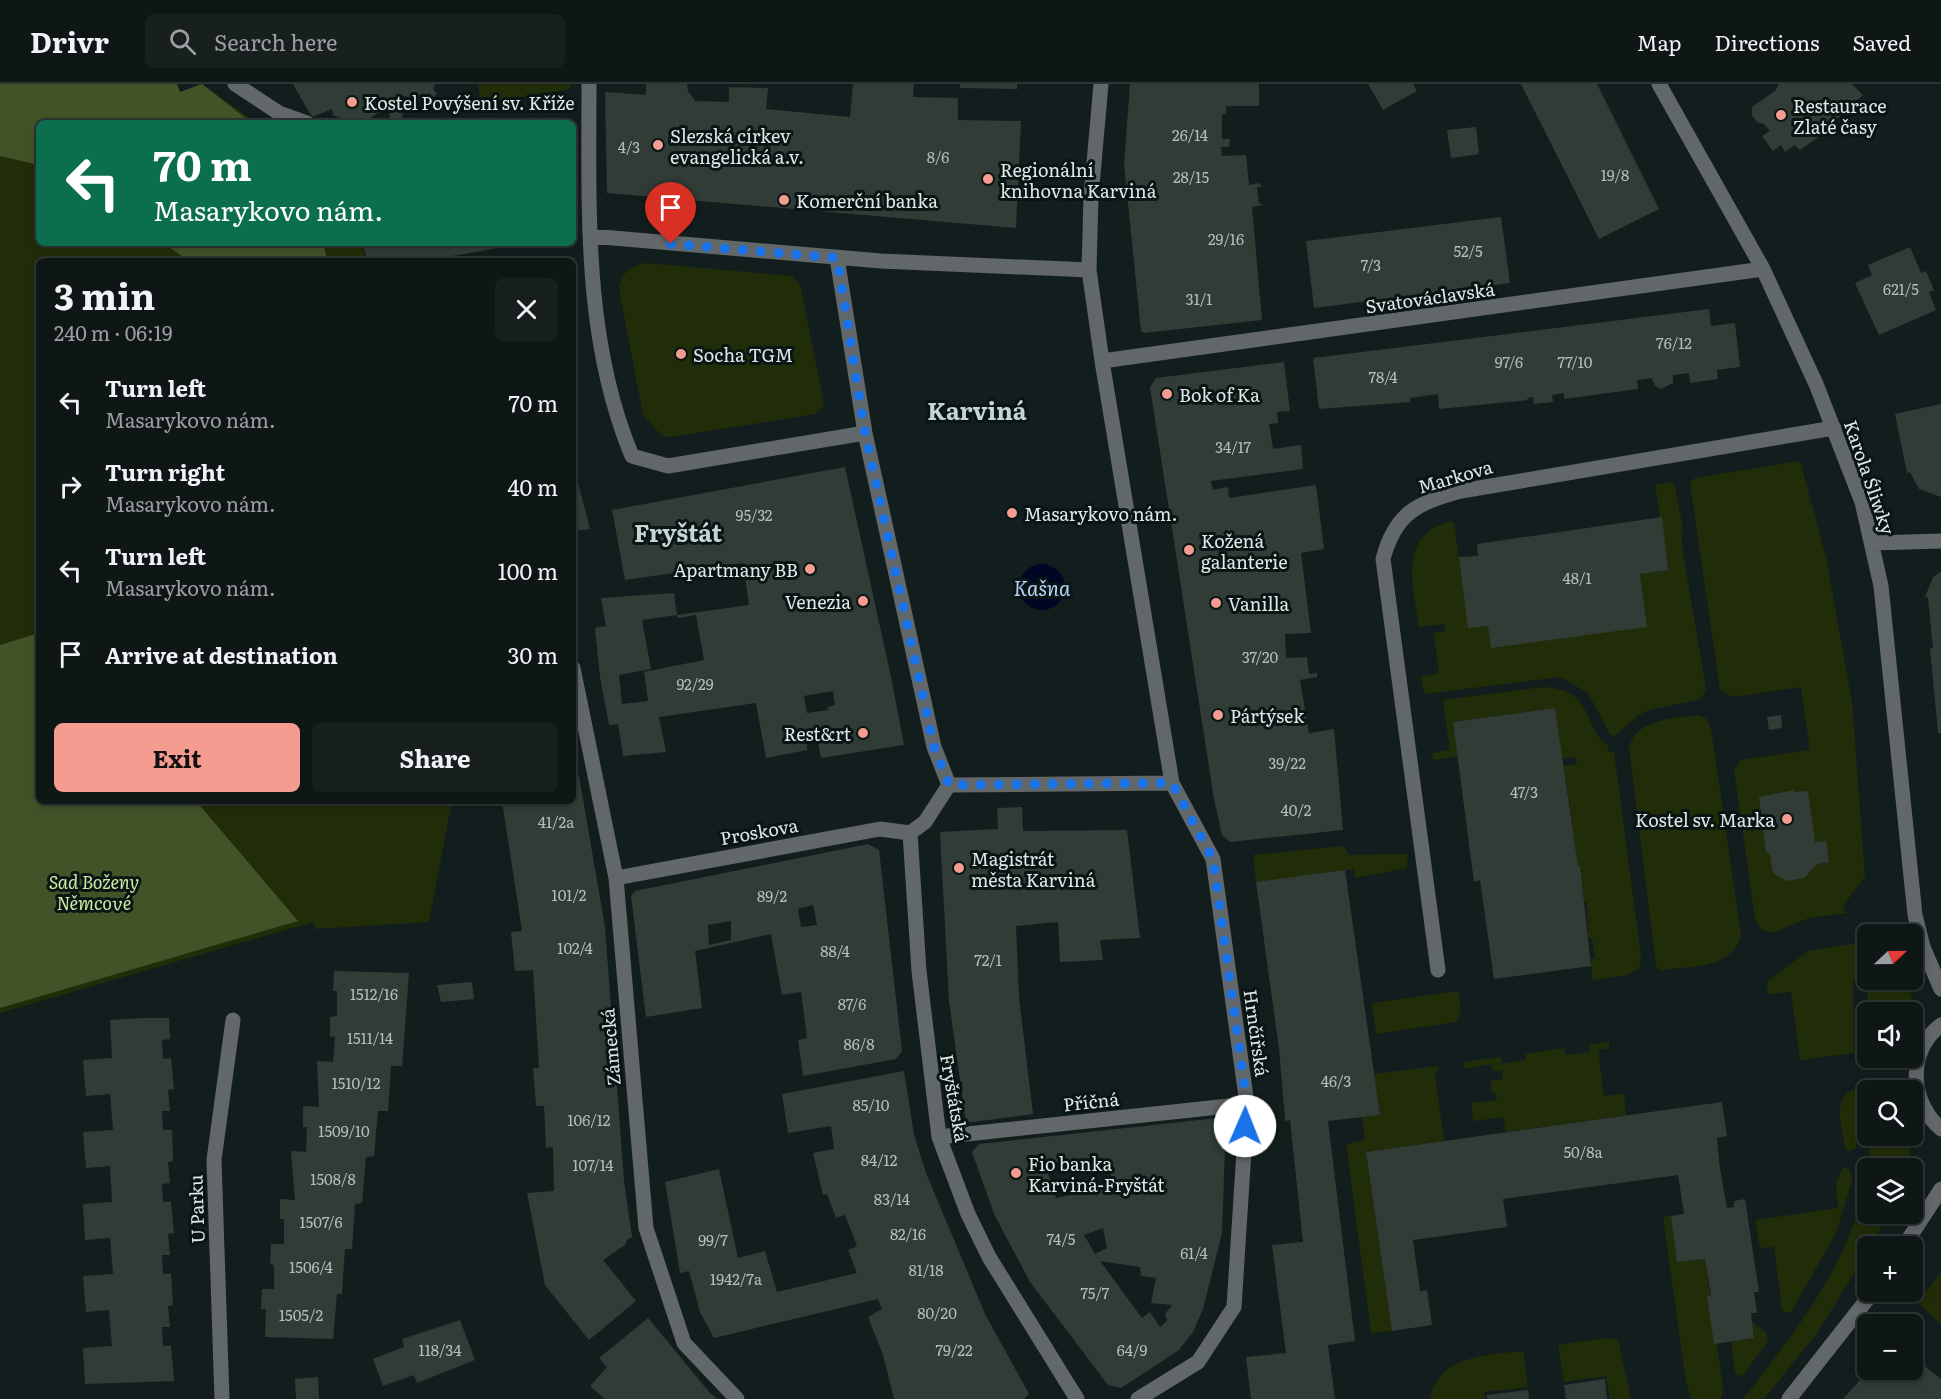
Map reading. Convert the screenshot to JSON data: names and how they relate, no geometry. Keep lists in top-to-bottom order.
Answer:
{
  "streets": {
    "street": [
      "Svatováclavská",
      "Markova",
      "Karola Śliwky",
      "Proskova",
      "Hrnčířská",
      "Zámecká",
      "Fryštátská",
      "Příčná",
      "U Parku"
    ]
  },
  "crossings": [
    ["Svatováclavská", "Karola Śliwky"],
    ["Markova", "Karola Śliwky"],
    ["Proskova", "Zámecká"],
    ["Proskova", "Fryštátská"],
    ["Hrnčířská", "Příčná"],
    ["Fryštátská", "Příčná"]
  ],
  "districts": ["Karviná", "Fryštát"],
  "water": ["Kašna"],
  "parks": ["Sad Boženy Němcové"],
  "places": [
    "Kostel Povýšení sv. Kříže",
    "Restaurace Zlaté časy",
    "Slezská církev evangelická a.v.",
    "Regionální knihovna Karviná",
    "Komerční banka",
    "Socha TGM",
    "Bok of Ka",
    "Masarykovo nám.",
    "Kožená galanterie",
    "Apartmany BB",
    "Venezia",
    "Vanilla",
    "Pártýsek",
    "Rest&rt",
    "Kostel sv. Marka",
    "Magistrát města Karviná",
    "Fio banka Karviná-Fryštát"
  ],
  "house_numbers": [
    "26/14",
    "4/3",
    "8/6",
    "19/8",
    "28/15",
    "29/16",
    "52/5",
    "7/3",
    "621/5",
    "31/1",
    "76/12",
    "97/6",
    "77/10",
    "78/4",
    "34/17",
    "95/32",
    "48/1",
    "37/20",
    "92/29",
    "39/22",
    "47/3",
    "40/2",
    "41/2a",
    "101/2",
    "89/2",
    "102/4",
    "88/4",
    "72/1",
    "1512/16",
    "87/6",
    "1511/14",
    "86/8",
    "46/3",
    "1510/12",
    "85/10",
    "106/12",
    "1509/10",
    "50/8a",
    "84/12",
    "107/14",
    "1508/8",
    "83/14",
    "1507/6",
    "82/16",
    "74/5",
    "99/7",
    "61/4",
    "1506/4",
    "81/18",
    "1942/7a",
    "75/7",
    "80/20",
    "1505/2",
    "118/34",
    "79/22",
    "64/9"
  ],
  "north": "right",
  "page": {
    "header": "Drivr",
    "search": "Search here",
    "nav": ["Map", "Directions", "Saved"],
    "turn": ["70 m", "Masarykovo nám."],
    "heading": ["3 min", "240 m · 06:19"],
    "list": [
      {
        "name": "Turn left",
        "note": "Masarykovo nám.",
        "value": "70 m"
      },
      {
        "name": "Turn right",
        "note": "Masarykovo nám.",
        "value": "40 m"
      },
      {
        "name": "Turn left",
        "note": "Masarykovo nám.",
        "value": "100 m"
      },
      {
        "name": "Arrive at destination",
        "value": "30 m"
      }
    ],
    "buttons": ["Exit", "Share"],
    "map_buttons": ["+", "−"]
  }
}
